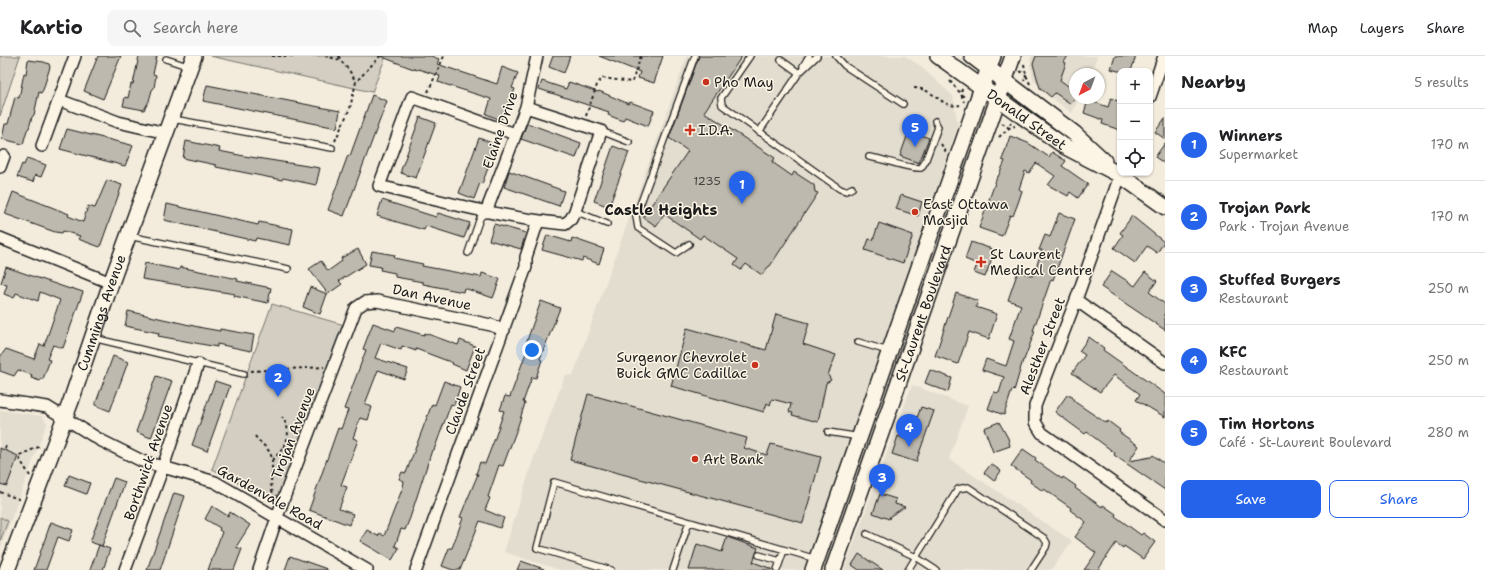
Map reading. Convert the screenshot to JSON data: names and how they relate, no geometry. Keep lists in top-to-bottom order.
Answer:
{
  "streets": {
    "main road": ["Donald Street", "Cummings Avenue", "St-Laurent Boulevard"],
    "street": [
      "Elaine Drive",
      "Dan Avenue",
      "Alesther Street",
      "Claude Street",
      "Trojan Avenue",
      "Borthwick Avenue",
      "Gardenvale Road"
    ]
  },
  "crossings": [
    ["Donald Street", "St-Laurent Boulevard"],
    ["Dan Avenue", "Claude Street"],
    ["Dan Avenue", "Trojan Avenue"],
    ["Cummings Avenue", "Gardenvale Road"],
    ["Trojan Avenue", "Gardenvale Road"],
    ["Borthwick Avenue", "Gardenvale Road"]
  ],
  "districts": ["Castle Heights"],
  "places": {
    "other": [
      "Pho May",
      "East Ottawa Masjid",
      "Surgenor Chevrolet Buick GMC Cadillac",
      "Art Bank"
    ],
    "health": ["I.D.A.", "St Laurent Medical Centre"]
  },
  "house_numbers": ["1235"],
  "north": "bottom left",
  "page": {
    "header": "Kartio",
    "search": "Search here",
    "nav": ["Map", "Layers", "Share"],
    "heading": ["Nearby", "5 results"],
    "map_buttons": ["+", "−"],
    "list": [
      {
        "mark": "1",
        "name": "Winners",
        "note": "Supermarket",
        "value": "170 m"
      },
      {
        "mark": "2",
        "name": "Trojan Park",
        "note": "Park · Trojan Avenue",
        "value": "170 m"
      },
      {
        "mark": "3",
        "name": "Stuffed Burgers",
        "note": "Restaurant",
        "value": "250 m"
      },
      {
        "mark": "4",
        "name": "KFC",
        "note": "Restaurant",
        "value": "250 m"
      },
      {
        "mark": "5",
        "name": "Tim Hortons",
        "note": "Café · St-Laurent Boulevard",
        "value": "280 m"
      }
    ],
    "pins": [
      "5",
      "1",
      "2",
      "4",
      "3"
    ],
    "buttons": ["Save", "Share"]
  }
}
